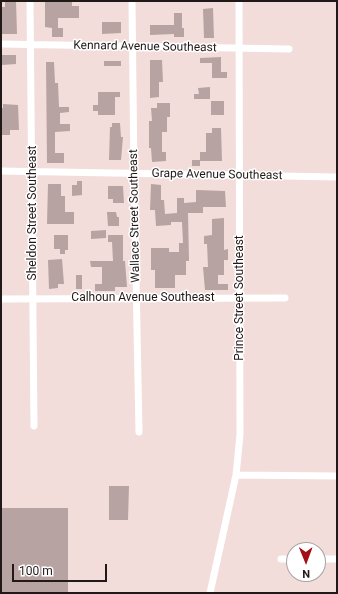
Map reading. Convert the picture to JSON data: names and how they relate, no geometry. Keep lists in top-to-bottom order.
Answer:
{
  "streets": {
    "street": [
      "Kennard Avenue Southeast",
      "Grape Avenue Southeast",
      "Sheldon Street Southeast",
      "Wallace Street Southeast",
      "Calhoun Avenue Southeast",
      "Prince Street Southeast"
    ]
  },
  "crossings": [
    ["Kennard Avenue Southeast", "Sheldon Street Southeast"],
    ["Kennard Avenue Southeast", "Wallace Street Southeast"],
    ["Kennard Avenue Southeast", "Prince Street Southeast"],
    ["Grape Avenue Southeast", "Sheldon Street Southeast"],
    ["Grape Avenue Southeast", "Wallace Street Southeast"],
    ["Grape Avenue Southeast", "Prince Street Southeast"],
    ["Sheldon Street Southeast", "Calhoun Avenue Southeast"],
    ["Wallace Street Southeast", "Calhoun Avenue Southeast"],
    ["Calhoun Avenue Southeast", "Prince Street Southeast"]
  ],
  "scale_bar": "100 m",
  "north": "bottom"
}
